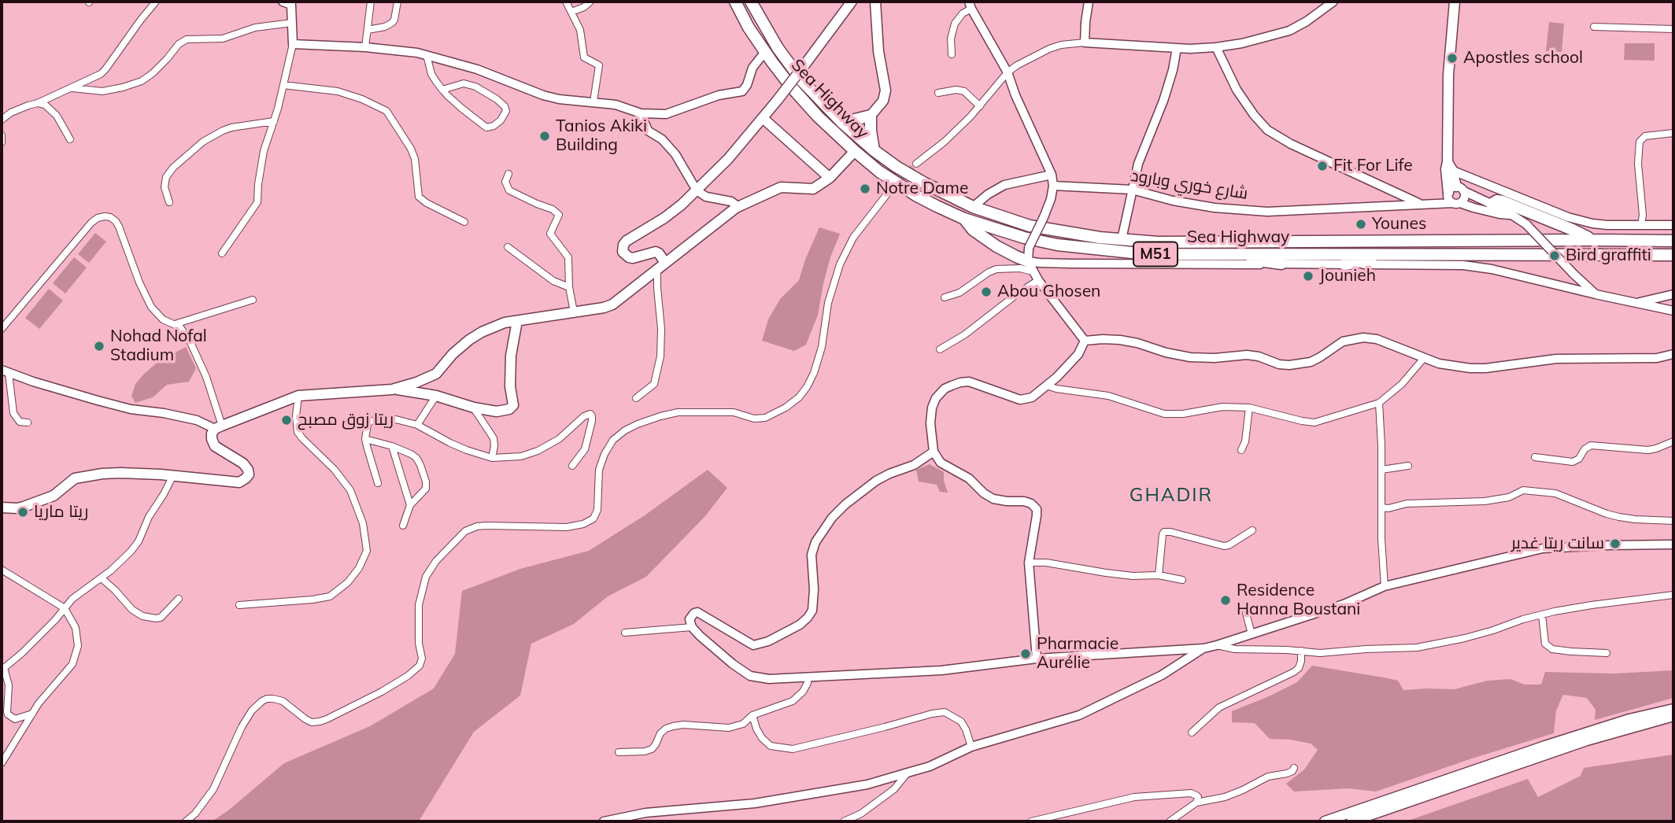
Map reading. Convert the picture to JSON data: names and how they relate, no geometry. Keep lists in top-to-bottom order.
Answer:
{
  "streets": {
    "highway": ["Sea Highway", "M51"],
    "street": ["شارع خوري وبارود"]
  },
  "districts": ["GHADIR"],
  "places": [
    "Apostles school",
    "Tanios Akiki Building",
    "Fit For Life",
    "Notre Dame",
    "Younes",
    "Bird graffiti",
    "Jounieh",
    "Abou Ghosen",
    "Nohad Nofal Stadium",
    "ريتا زوق مصبح",
    "ريتا ماريا",
    "سانت ريتا غدير",
    "Residence Hanna Boustani",
    "Pharmacie Aurélie"
  ]
}
